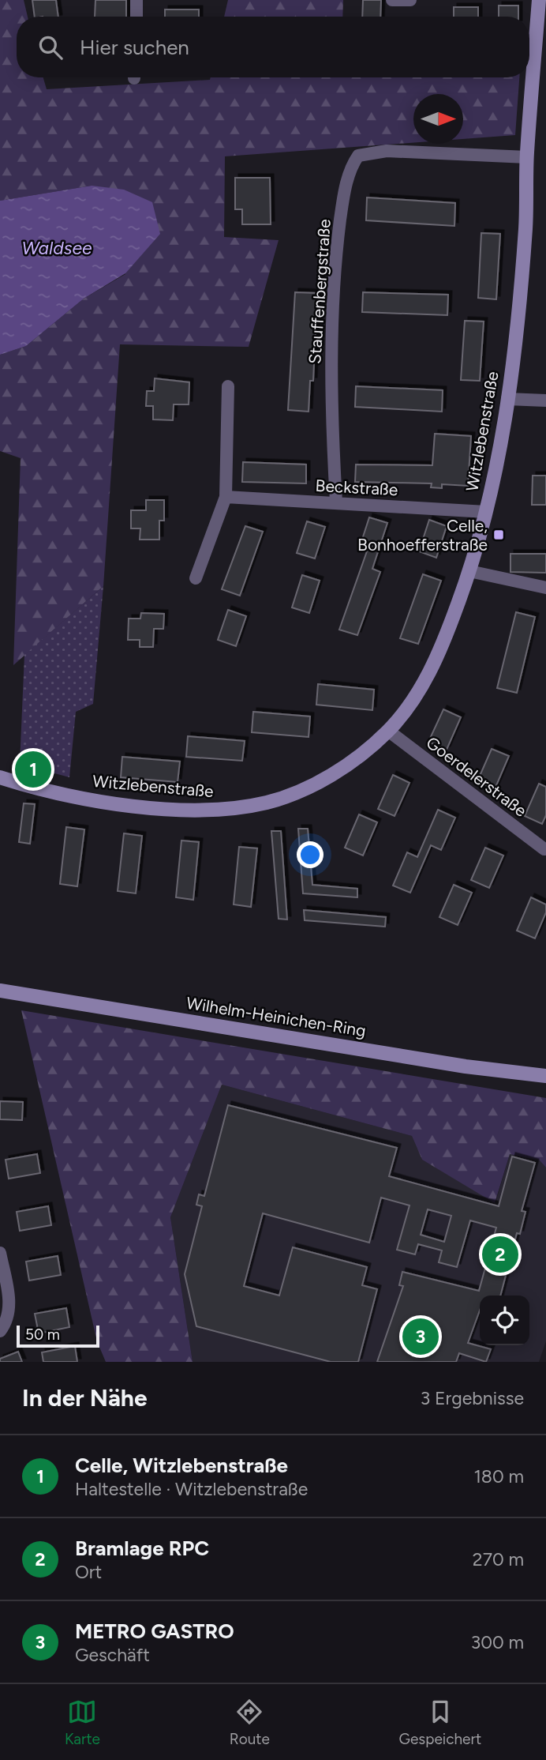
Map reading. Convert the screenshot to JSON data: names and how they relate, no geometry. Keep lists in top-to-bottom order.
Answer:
{
  "streets": {
    "street": [
      "Stauffenbergstraße",
      "Witzlebenstraße",
      "Beckstraße",
      "Goerdelerstraße",
      "Wilhelm-Heinichen-Ring"
    ]
  },
  "crossings": [
    ["Stauffenbergstraße", "Witzlebenstraße"],
    ["Stauffenbergstraße", "Beckstraße"],
    ["Witzlebenstraße", "Beckstraße"],
    ["Witzlebenstraße", "Goerdelerstraße"]
  ],
  "water": ["Waldsee"],
  "places": {
    "transit": ["Celle, Bonhoefferstraße"]
  },
  "scale_bar": "50 m",
  "north": "right",
  "page": {
    "search": "Hier suchen",
    "pins": ["1", "2", "3"],
    "scale": "50 m",
    "heading": ["In der Nähe", "3 Ergebnisse"],
    "list": [
      {
        "mark": "1",
        "name": "Celle, Witzlebenstraße",
        "note": "Haltestelle · Witzlebenstraße",
        "value": "180 m"
      },
      {
        "mark": "2",
        "name": "Bramlage RPC",
        "note": "Ort",
        "value": "270 m"
      },
      {
        "mark": "3",
        "name": "METRO GASTRO",
        "note": "Geschäft",
        "value": "300 m"
      }
    ],
    "nav": ["Karte", "Route", "Gespeichert"]
  }
}
